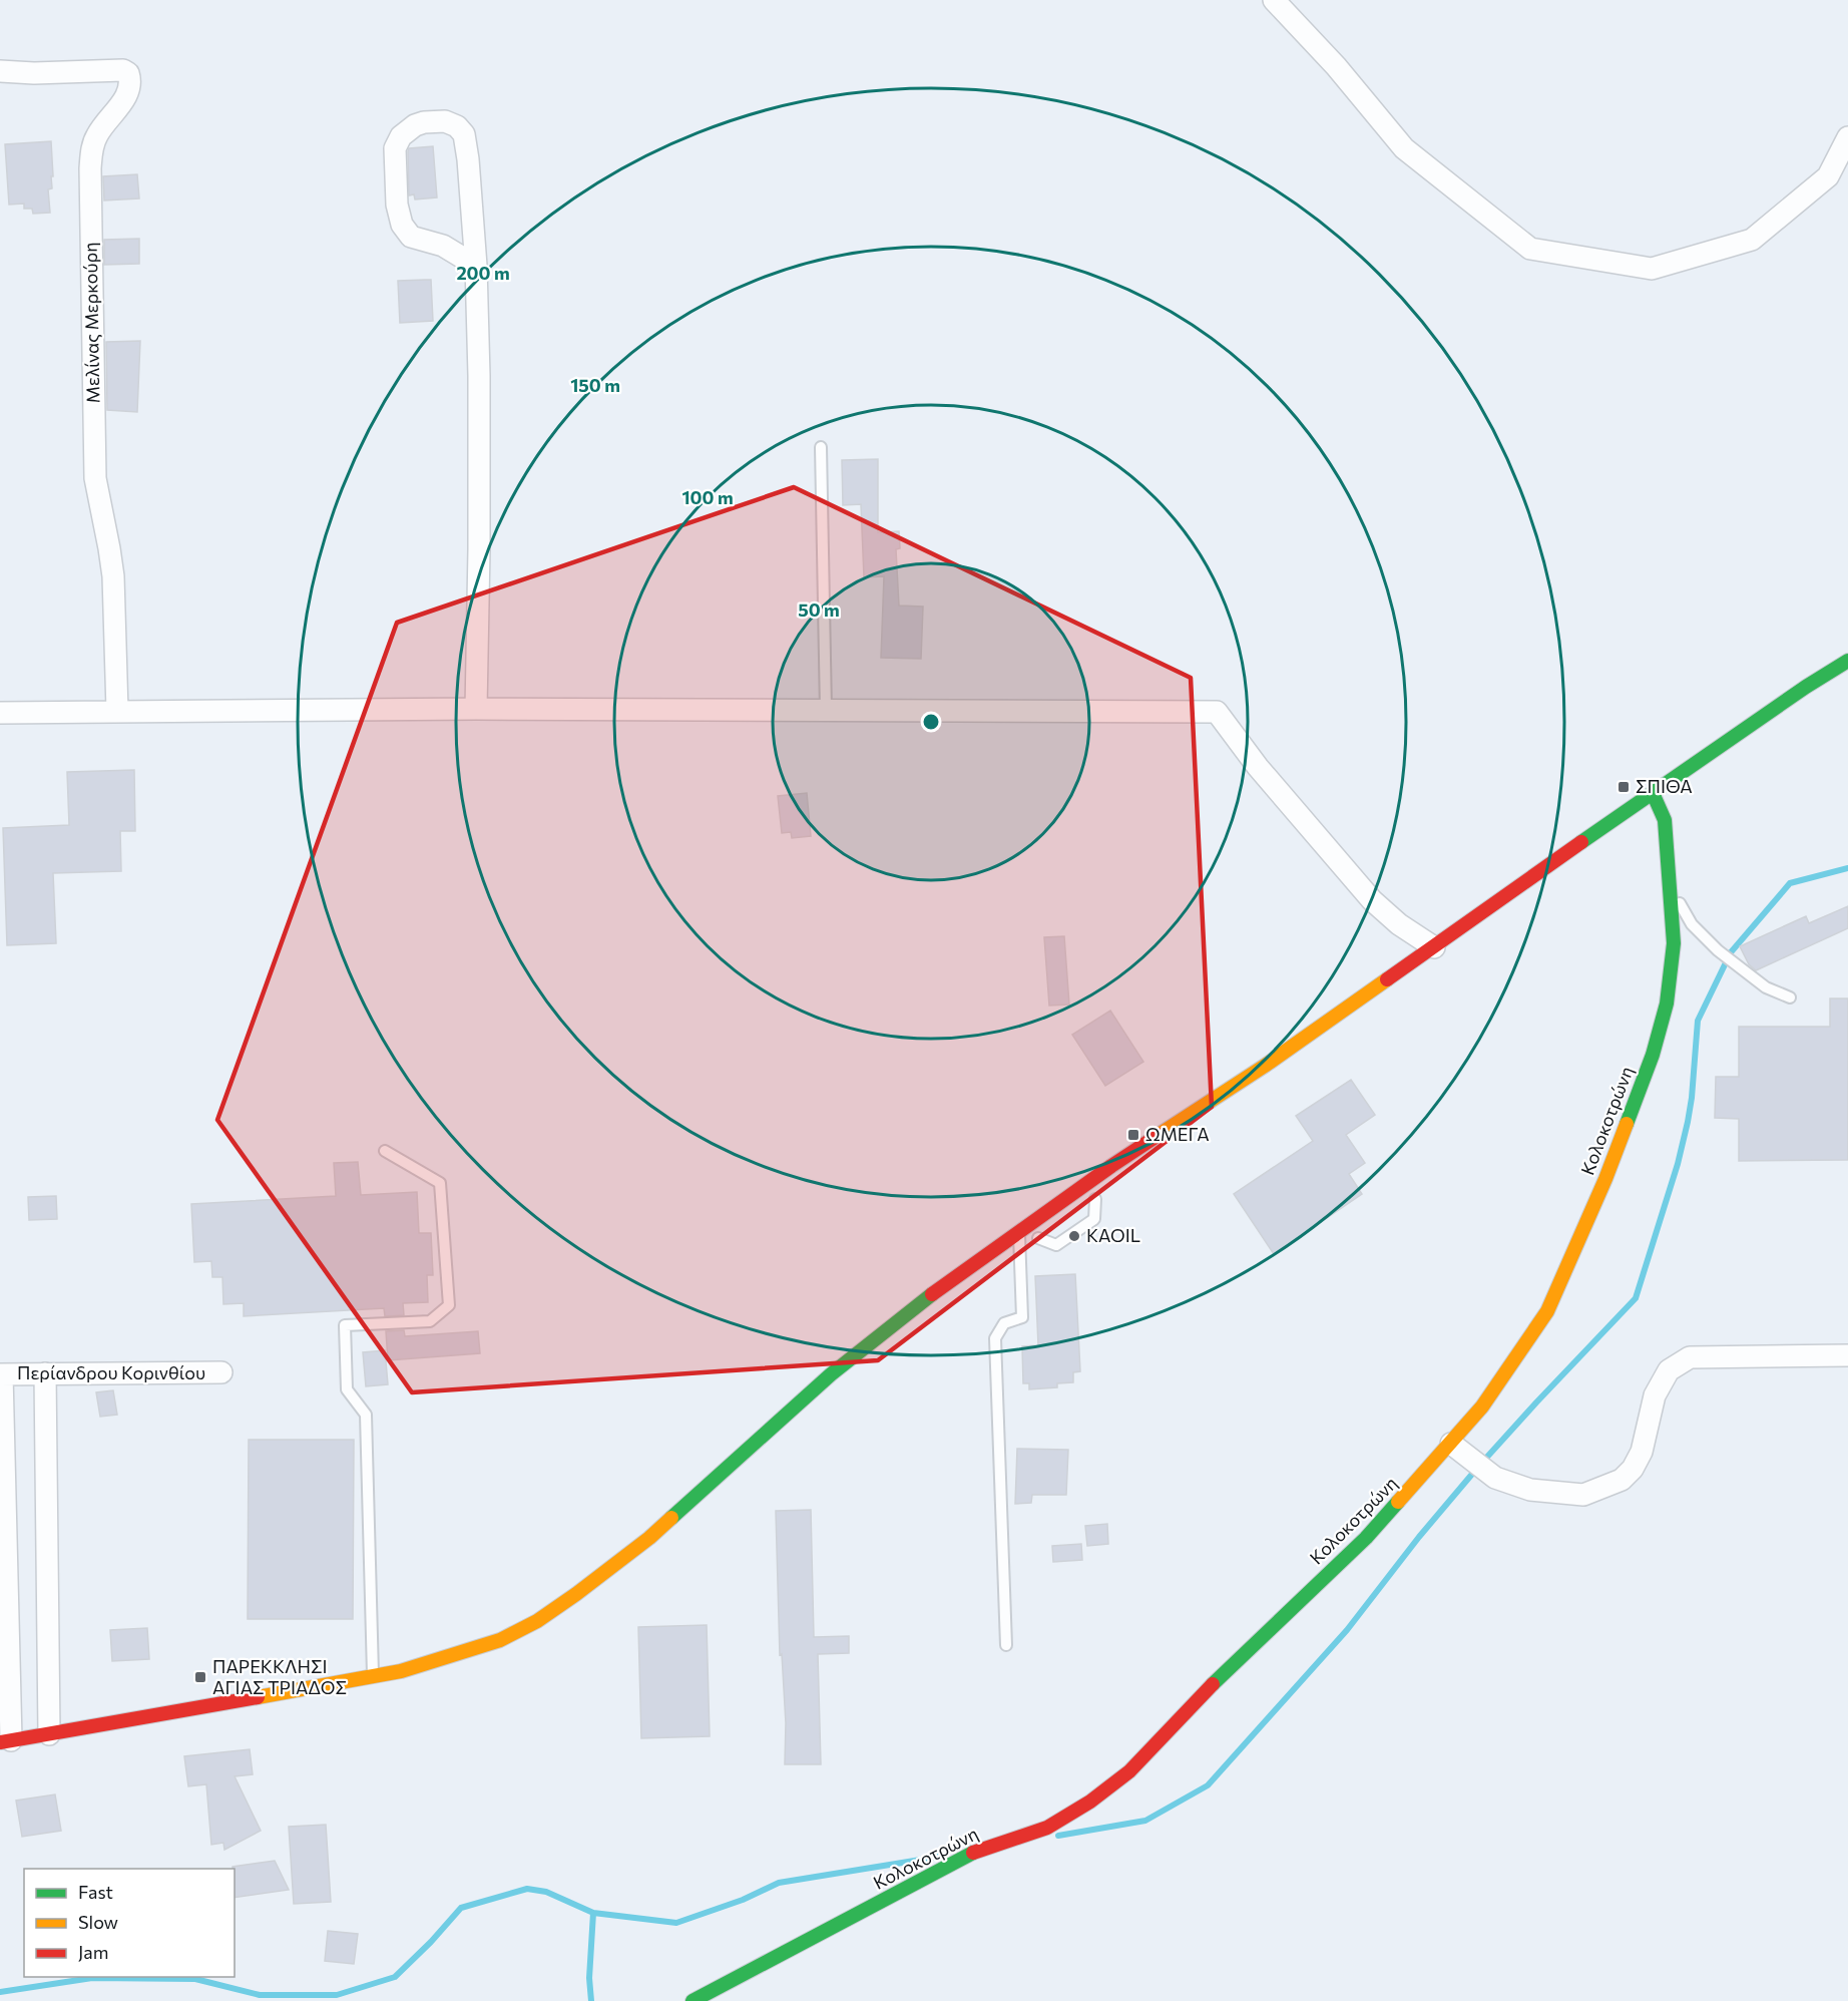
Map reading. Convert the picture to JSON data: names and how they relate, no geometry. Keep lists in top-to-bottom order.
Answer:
{
  "streets": {
    "street": ["Μελίνας Μερκούρη", "Κολοκοτρώνη", "Περίανδρου Κορινθίου"]
  },
  "places": {
    "transit": ["ΣΠΙΘΑ", "ΩΜΕΓΑ", "ΠΑΡΕΚΚΛΗΣΙ ΑΓΙΑΣ ΤΡΙΑΔΟΣ"],
    "other": ["KAOIL"]
  },
  "legend": ["Fast", "Slow", "Jam"],
  "rings": [
    "200 m",
    "150 m",
    "100 m",
    "50 m"
  ]
}
